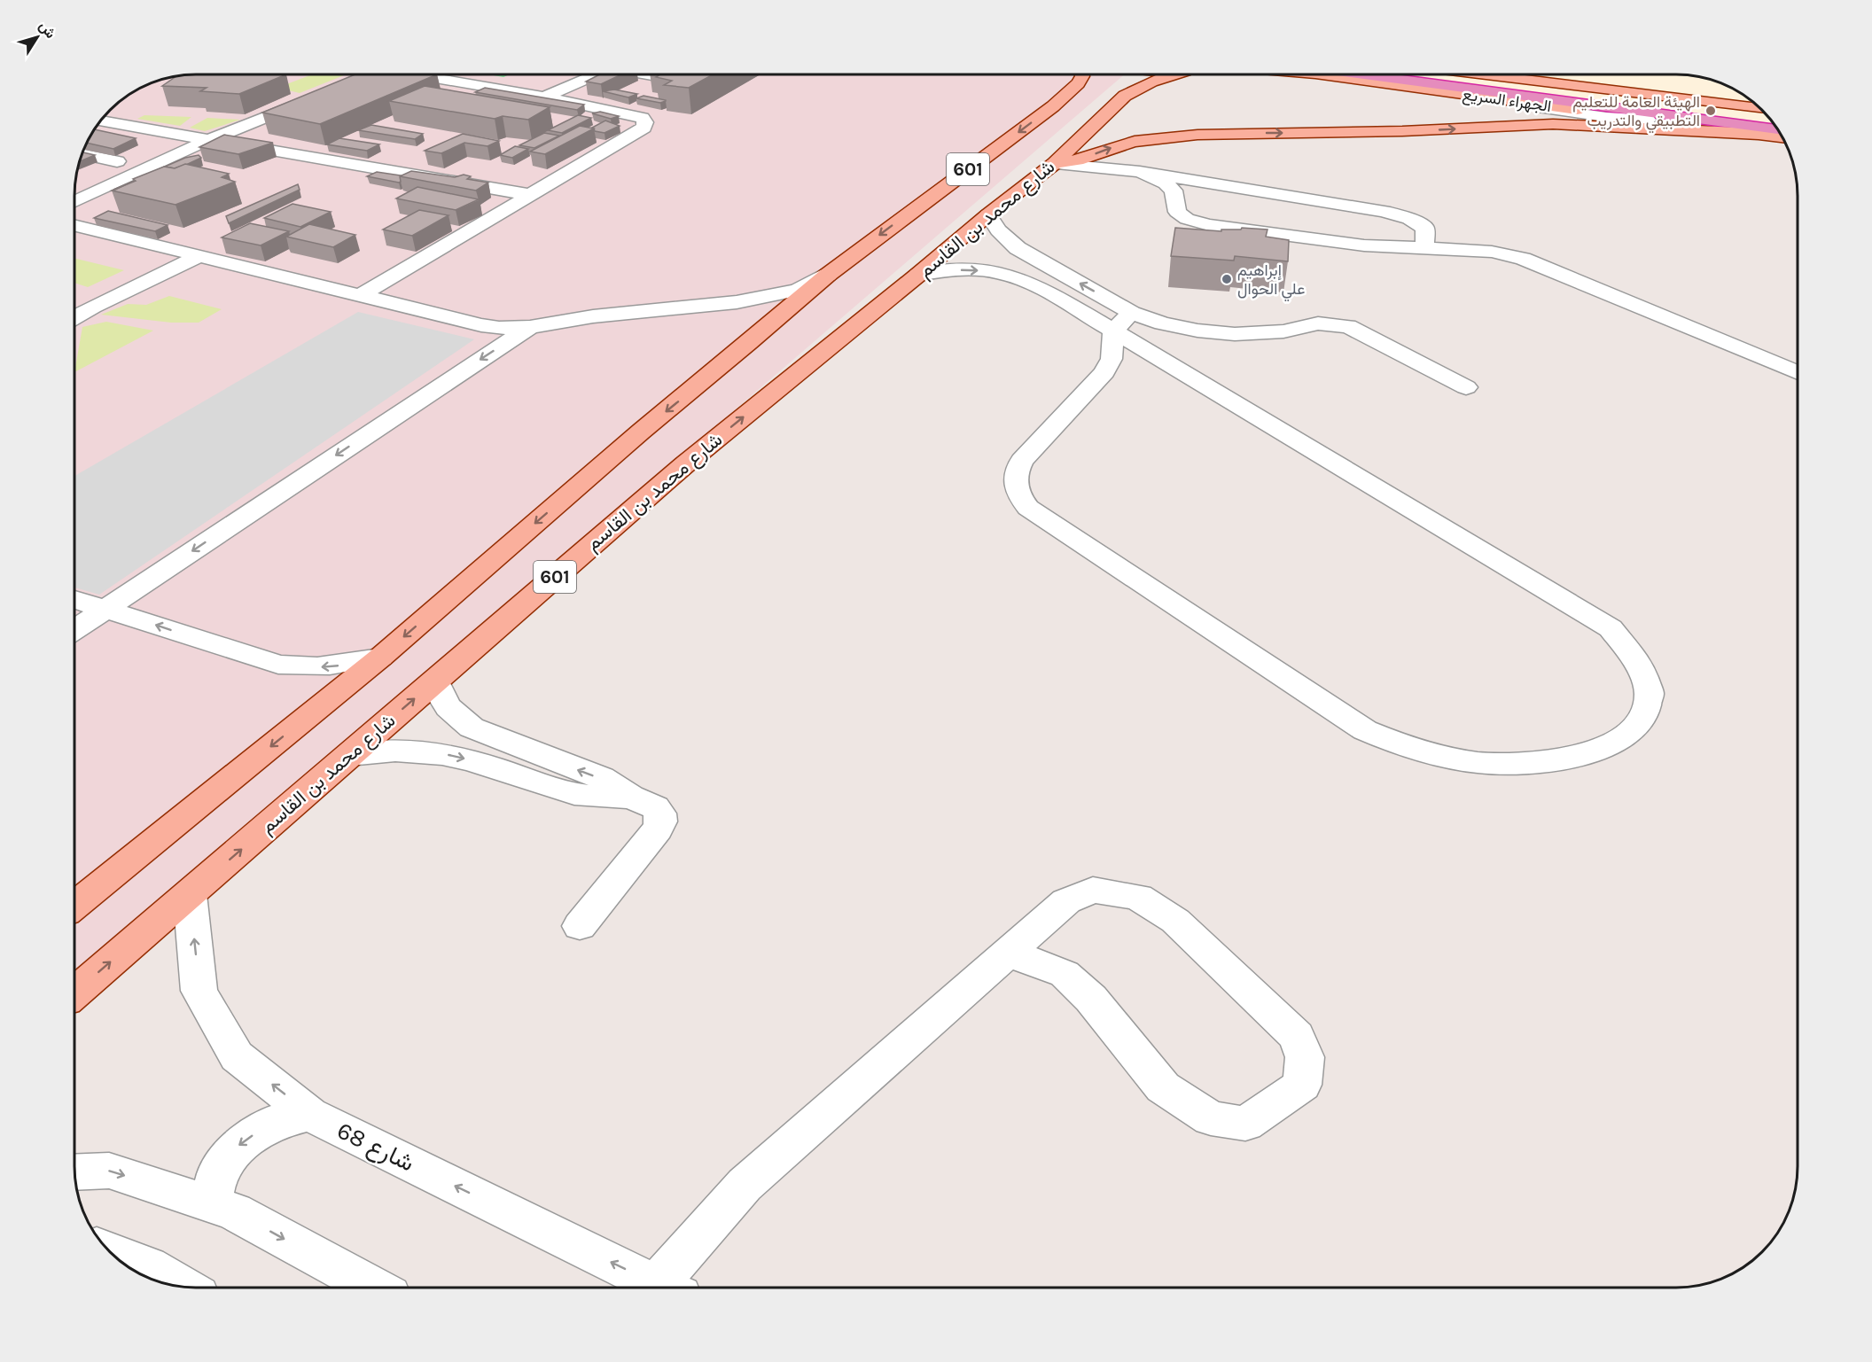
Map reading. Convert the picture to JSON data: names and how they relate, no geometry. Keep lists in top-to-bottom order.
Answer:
{
  "streets": {
    "highway": ["الجهراء السريع"],
    "main road": ["601", "شارع محمد بن القاسم"],
    "street": ["شارع 68"]
  },
  "crossings": [
    ["شارع محمد بن القاسم", "شارع 68"]
  ],
  "places": ["الهيئة العامة للتعليم التطبيقي والتدريب", "إبراهيم علي الحوال"],
  "north": "top right"
}
